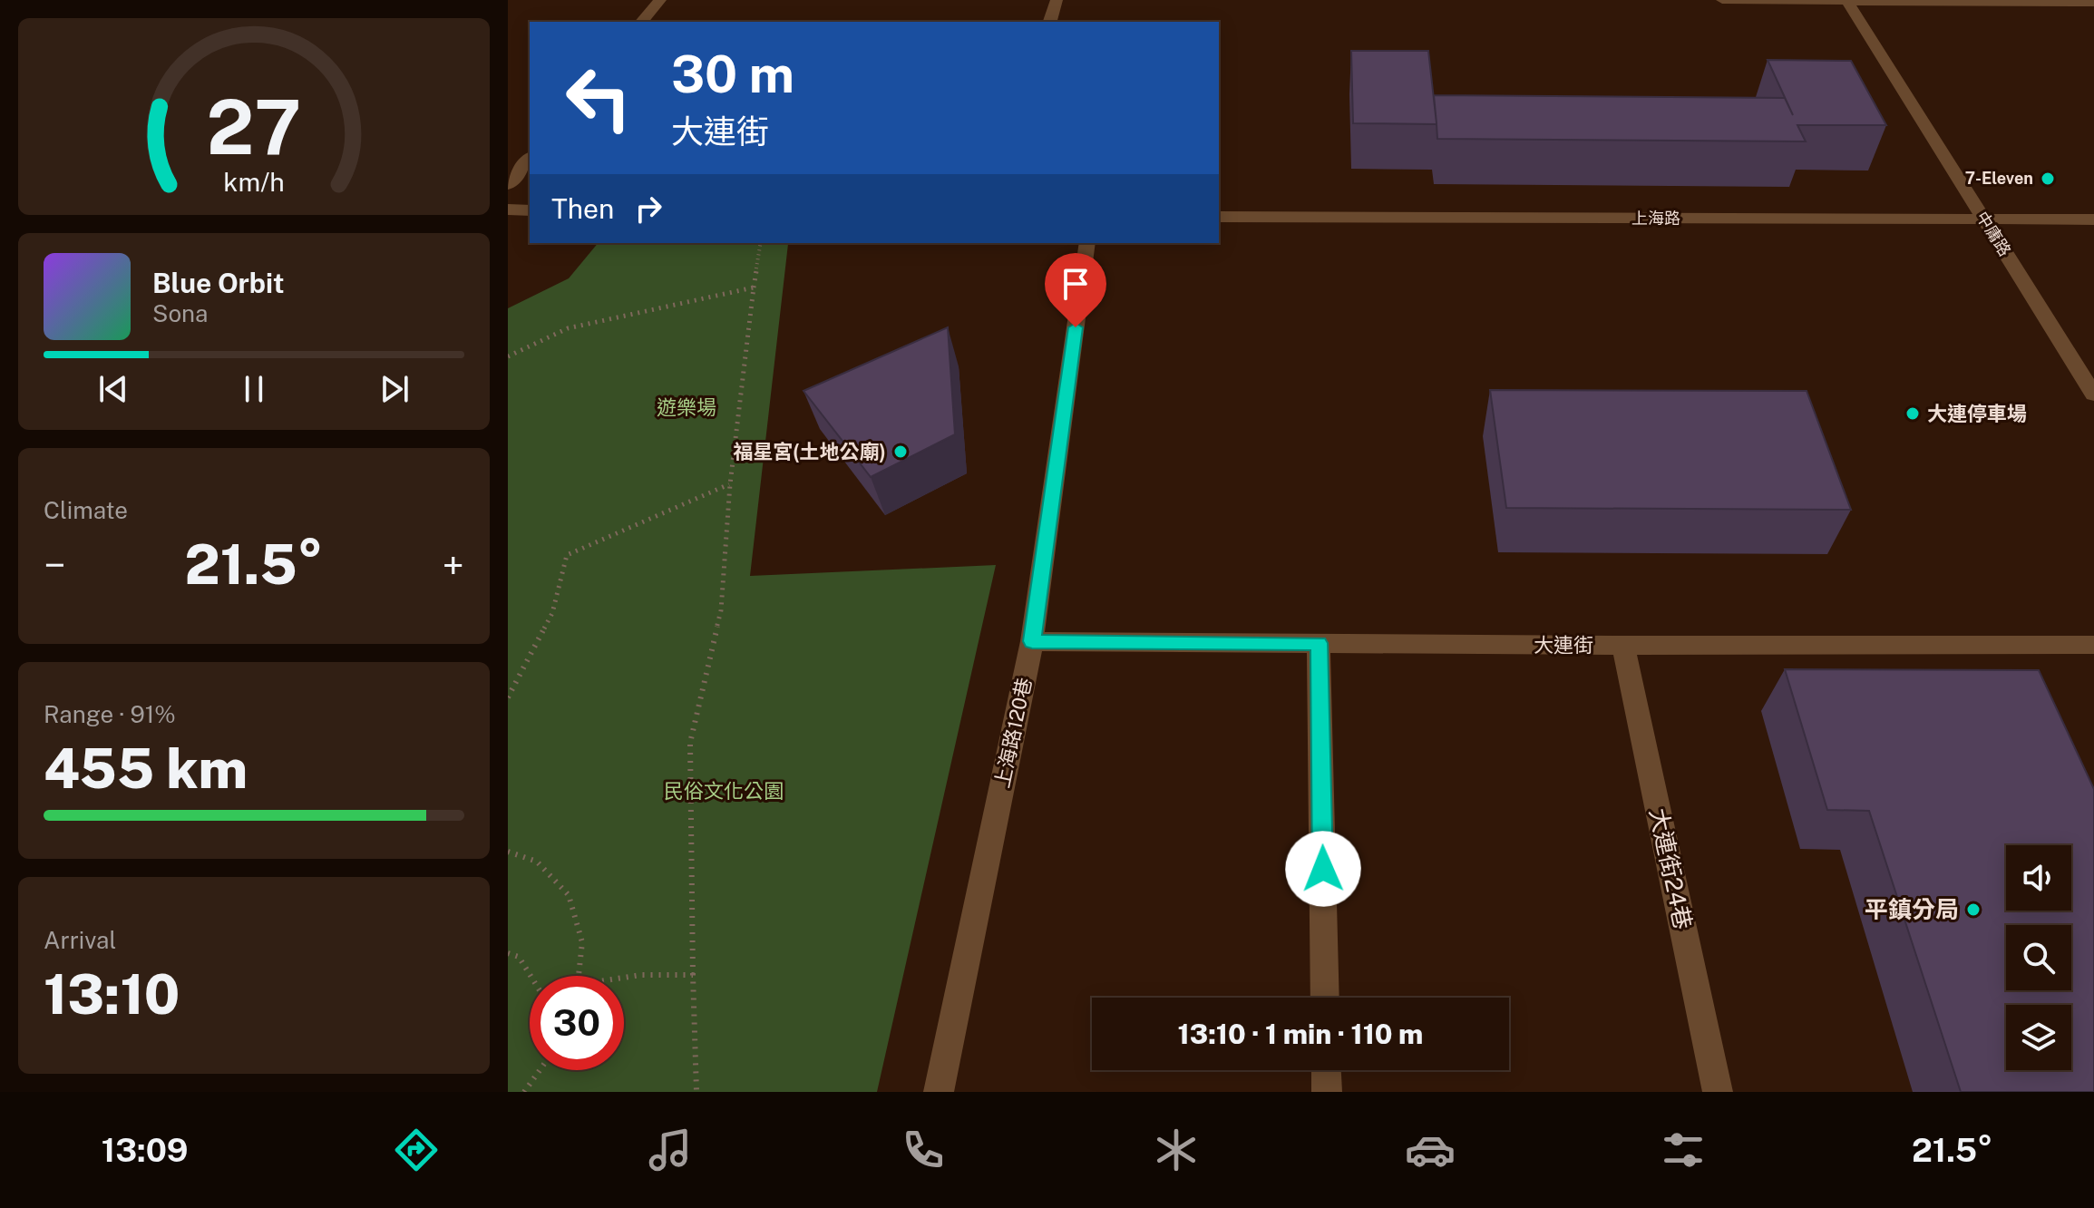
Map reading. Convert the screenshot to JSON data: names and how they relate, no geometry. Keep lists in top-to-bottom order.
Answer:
{
  "streets": {
    "street": [
      "上海路",
      "中庸路",
      "大連街",
      "上海路120巷",
      "大連街24巷"
    ]
  },
  "crossings": [
    ["上海路", "中庸路"],
    ["大連街", "上海路120巷"],
    ["大連街", "大連街24巷"]
  ],
  "parks": ["遊樂場", "民俗文化公園"],
  "places": [
    "7-Eleven",
    "大連停車場",
    "福星宮(土地公廟)",
    "平鎮分局"
  ],
  "page": {
    "turn": ["30 m", "大連街"],
    "then": "Then",
    "song": ["Blue Orbit", "Sona"],
    "tile": [
      "Climate",
      ["Range · 91%", "455 km"],
      ["Arrival", "13:10"]
    ],
    "heat": ["−", "21.5°", "+"],
    "limit": "30",
    "trip": "13:10 · 1 min · 110 m",
    "tabs": ["13:09", "21.5°"],
    "gauge": ["27", "km/h"]
  }
}
